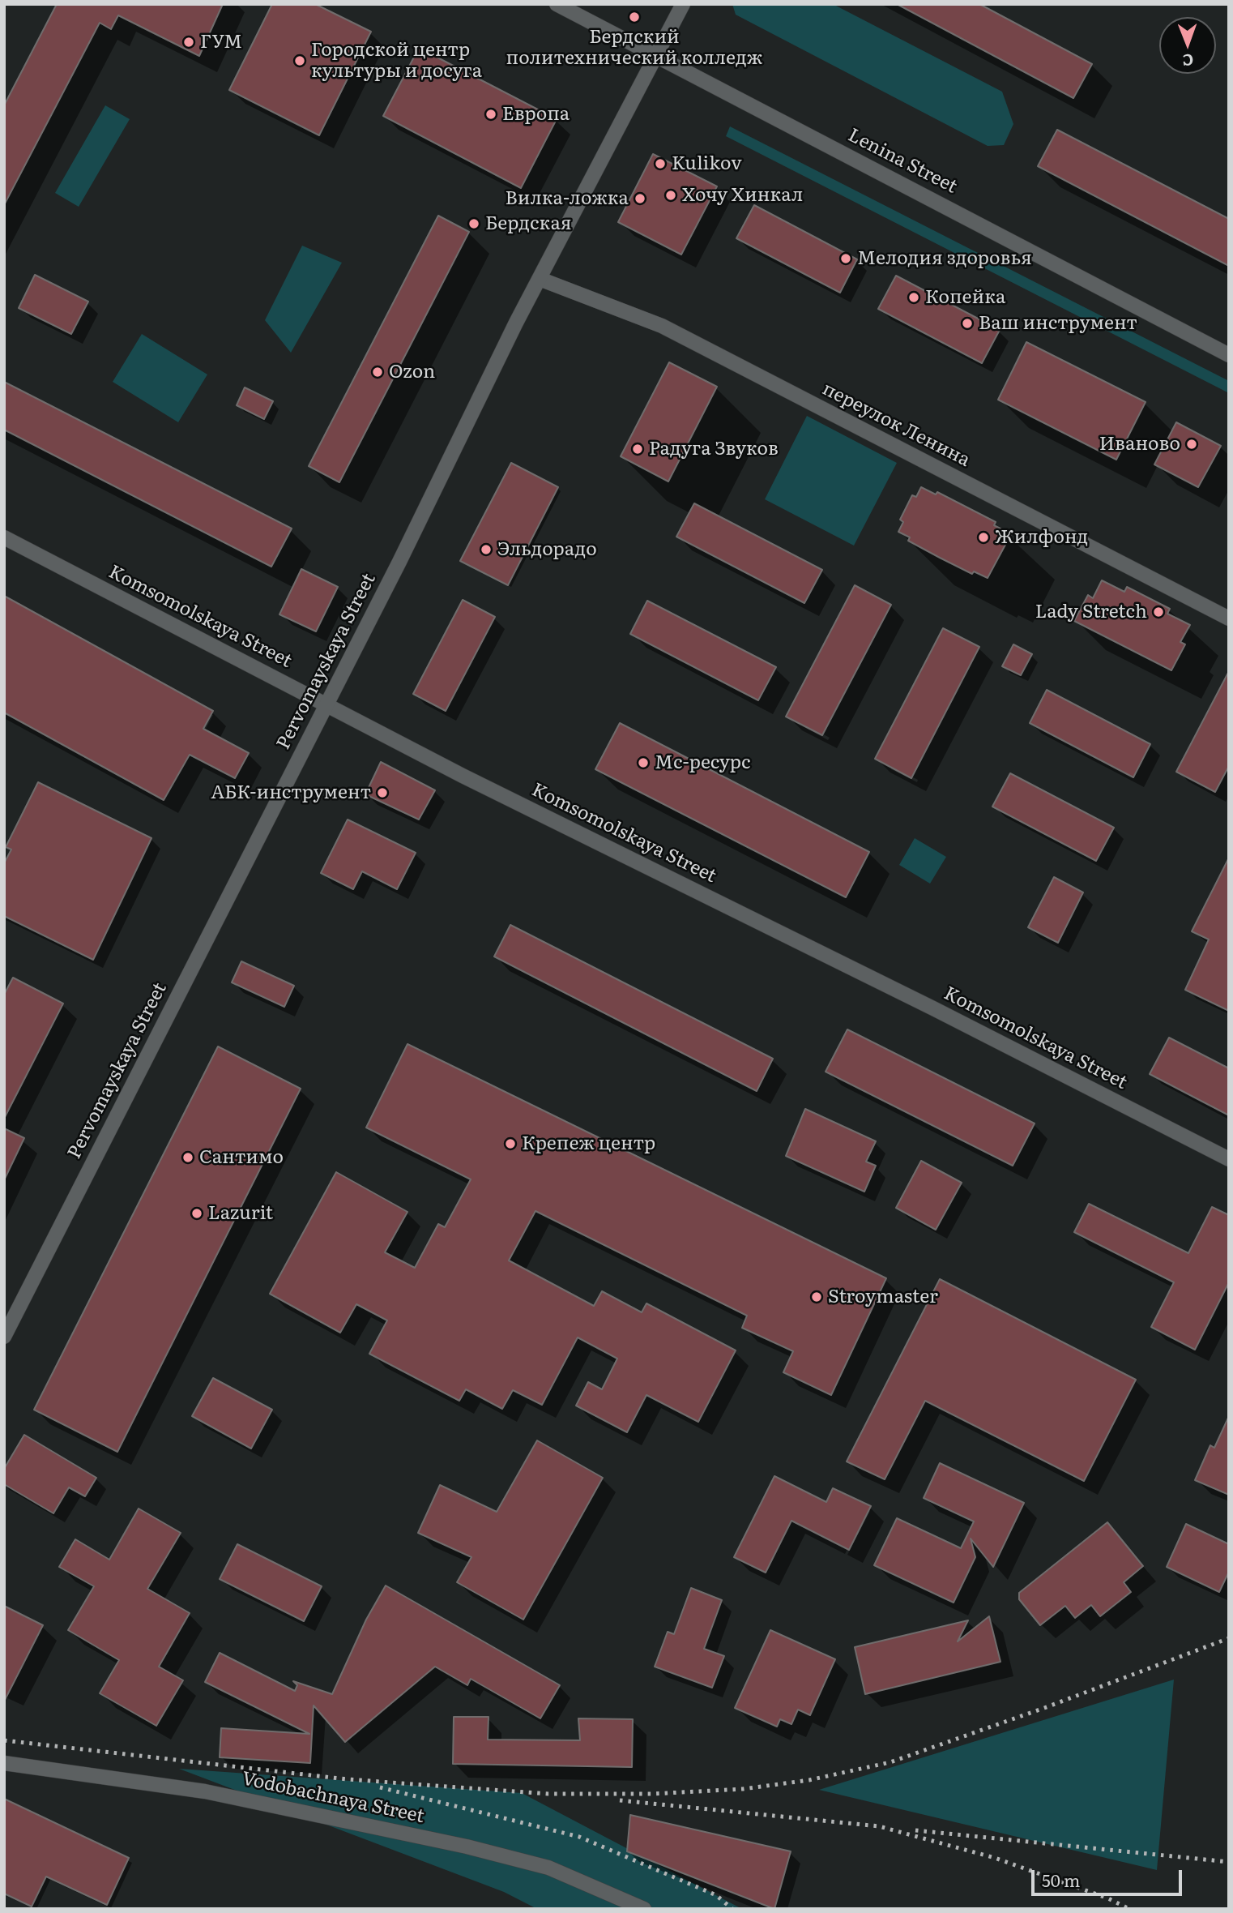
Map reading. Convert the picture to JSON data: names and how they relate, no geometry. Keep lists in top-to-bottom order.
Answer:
{
  "streets": {
    "street": [
      "Lenina Street",
      "переулок Ленина",
      "Komsomolskaya Street",
      "Pervomayskaya Street",
      "Vodobachnaya Street"
    ]
  },
  "crossings": [
    ["Lenina Street", "Pervomayskaya Street"],
    ["переулок Ленина", "Pervomayskaya Street"],
    ["Komsomolskaya Street", "Pervomayskaya Street"]
  ],
  "places": [
    "Бердский политехнический колледж",
    "ГУМ",
    "Городской центр культуры и досуга",
    "Европа",
    "Kulikov",
    "Хочу Хинкал",
    "Вилка-ложка",
    "Бердская",
    "Мелодия здоровья",
    "Копейка",
    "Ваш инструмент",
    "Ozon",
    "Иваново",
    "Радуга Звуков",
    "Жилфонд",
    "Эльдорадо",
    "Lady Stretch",
    "Мс-ресурс",
    "АБК-инструмент",
    "Крепеж центр",
    "Сантимо",
    "Lazurit",
    "Stroymaster"
  ],
  "scale_bar": "50 m",
  "north": "bottom"
}
